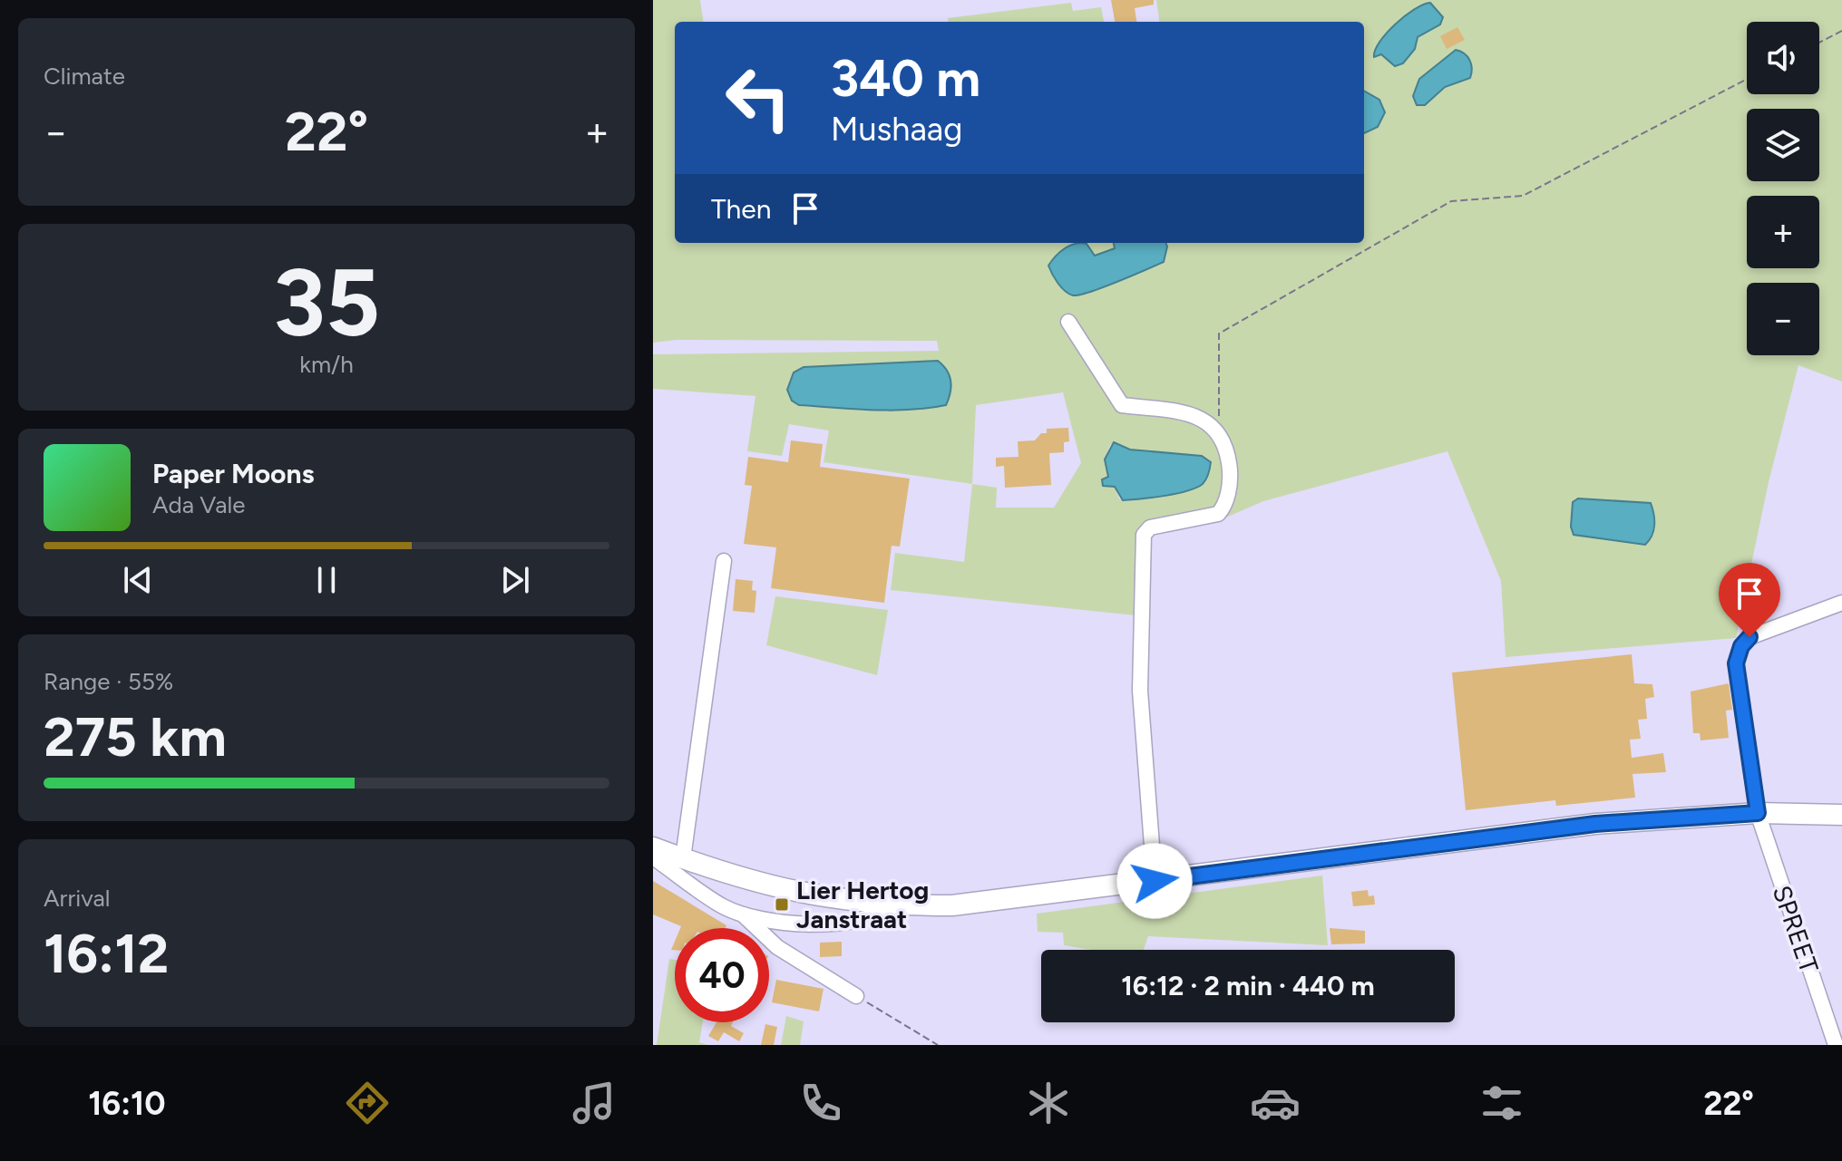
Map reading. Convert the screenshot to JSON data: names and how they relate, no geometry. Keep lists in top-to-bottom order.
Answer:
{
  "streets": {
    "street": ["SPREET"]
  },
  "places": {
    "transit": ["Lier Hertog Janstraat"]
  },
  "page": {
    "tile": [
      "Climate",
      ["35", "km/h"],
      ["Range · 55%", "275 km"],
      ["Arrival", "16:12"]
    ],
    "map_buttons": ["+", "−"],
    "turn": ["340 m", "Mushaag"],
    "heat": ["−", "22°", "+"],
    "then": "Then",
    "song": ["Paper Moons", "Ada Vale"],
    "limit": "40",
    "trip": "16:12 · 2 min · 440 m",
    "tabs": ["16:10", "22°"]
  }
}
